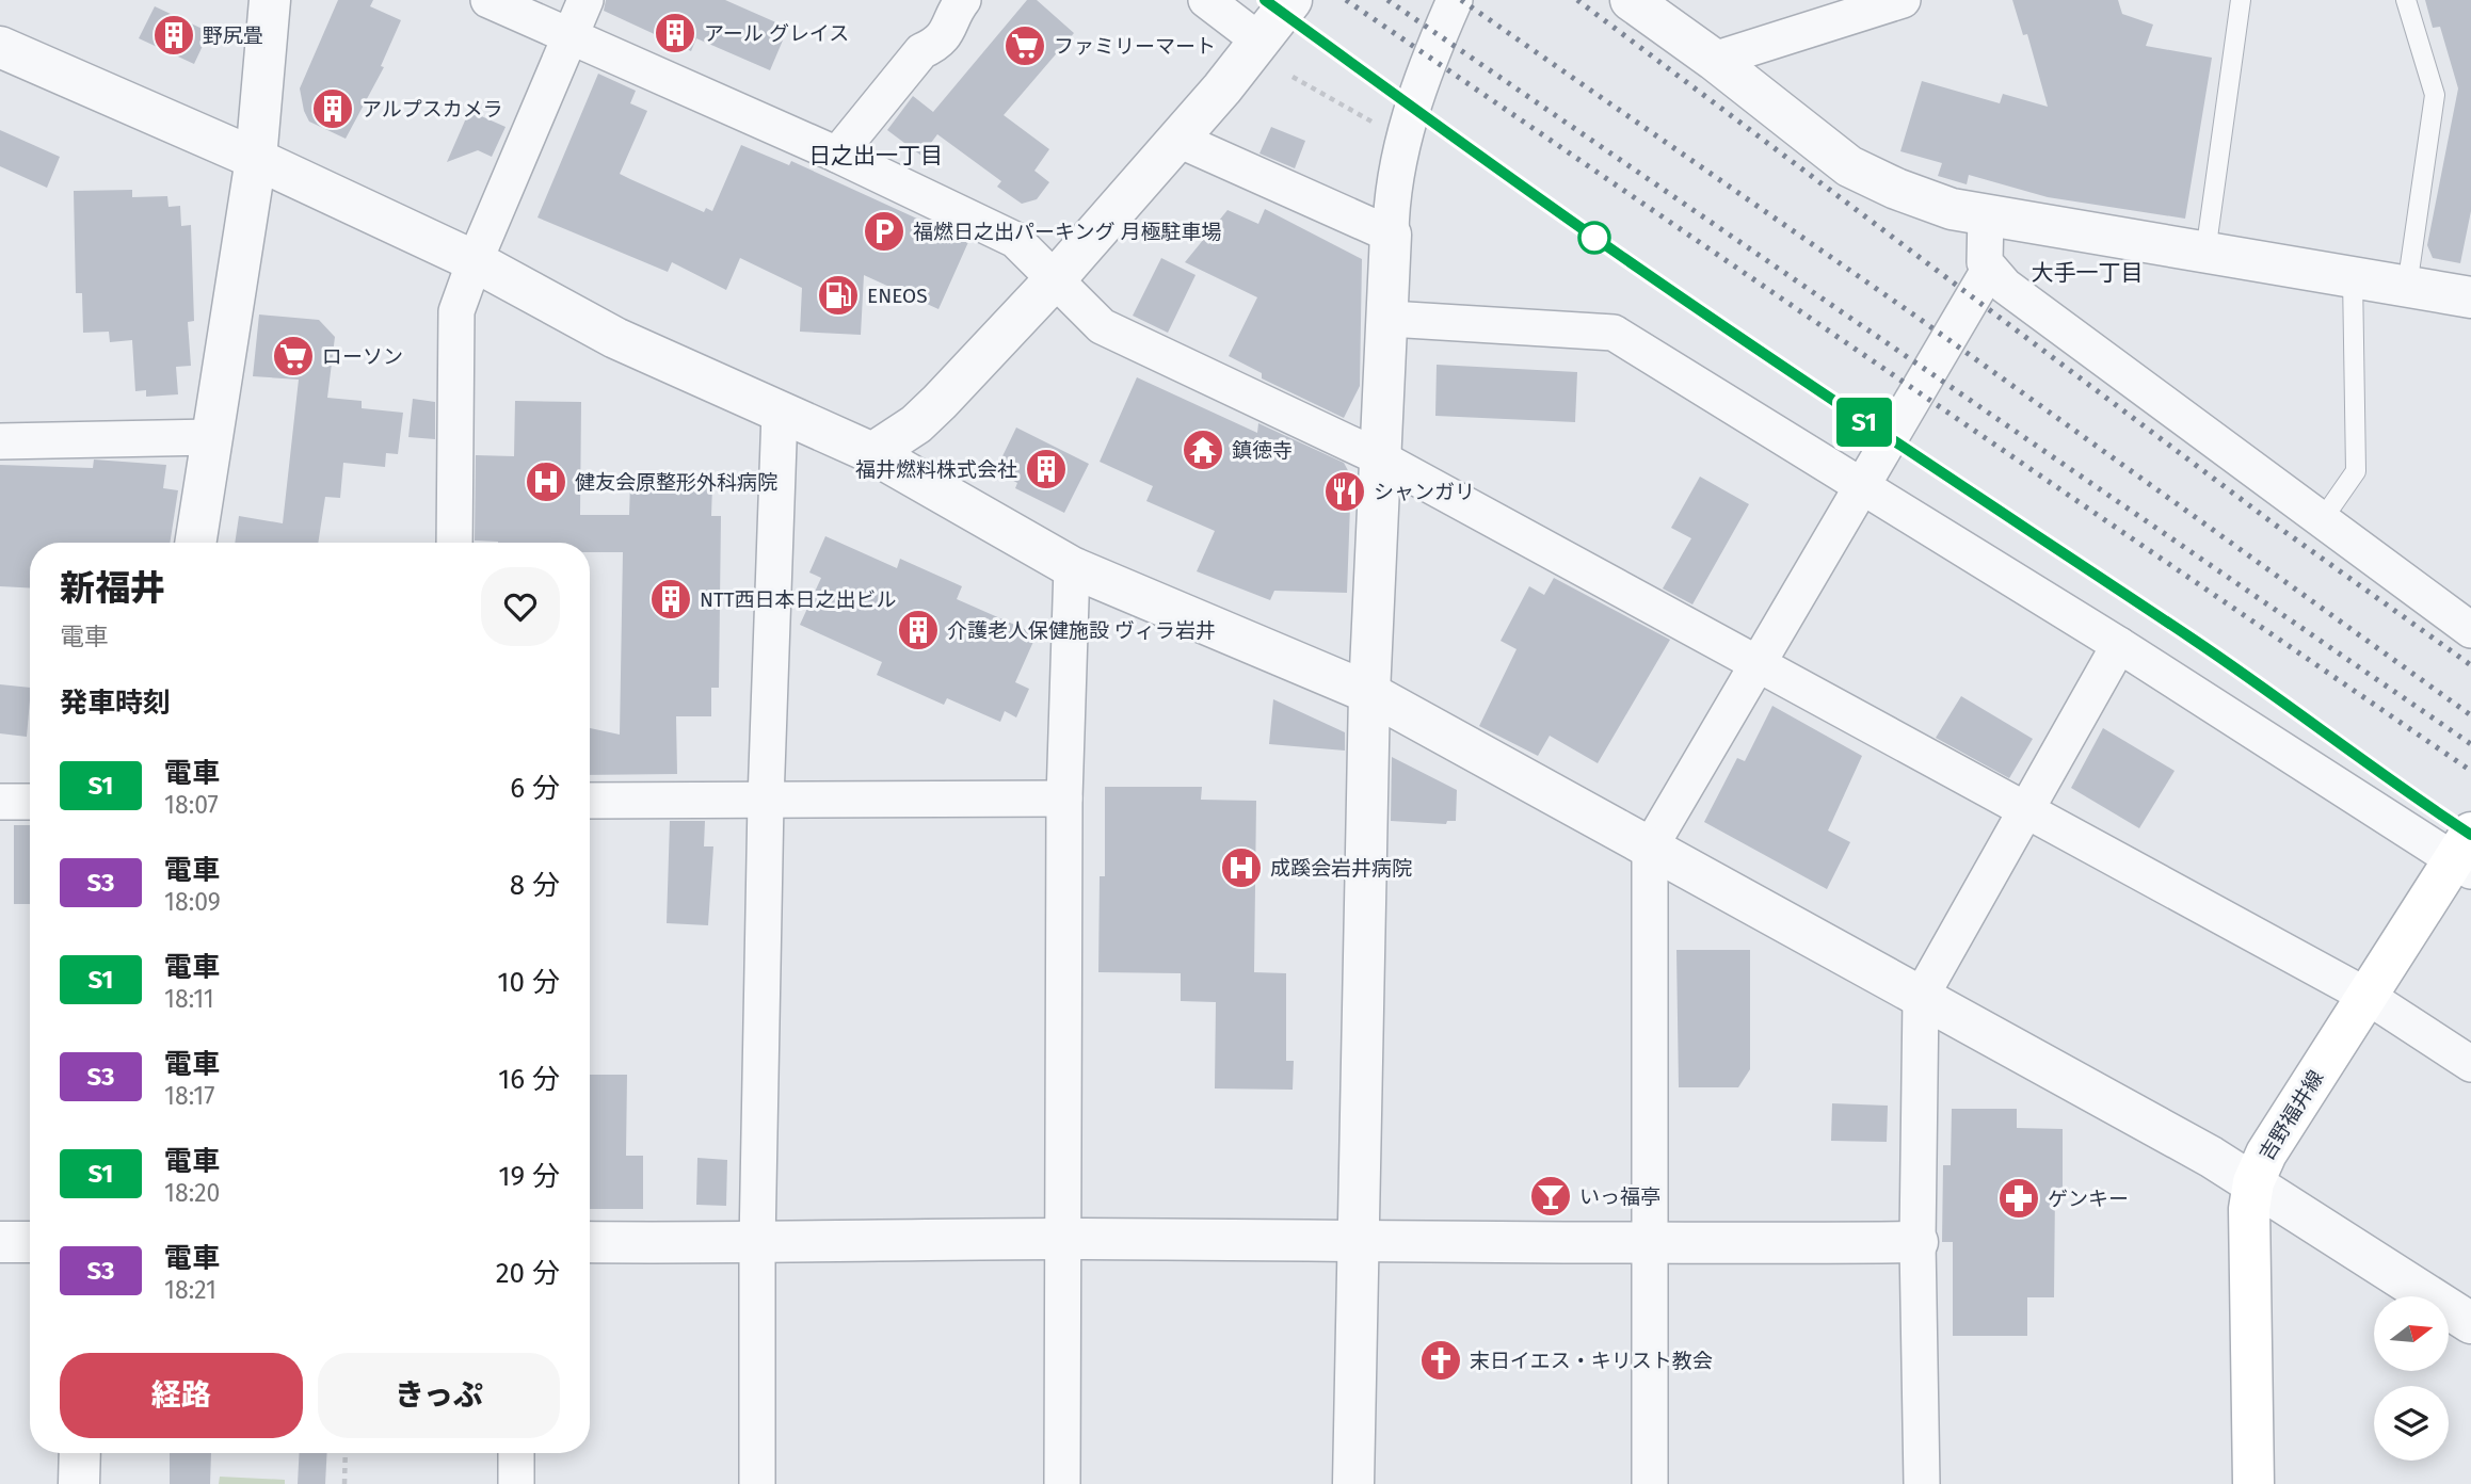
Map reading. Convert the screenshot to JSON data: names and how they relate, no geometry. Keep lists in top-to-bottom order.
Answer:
{
  "streets": {
    "main road": ["吉野福井線"]
  },
  "districts": ["日之出一丁目", "大手一丁目"],
  "places": {
    "building": [
      "アール グレイス",
      "野尻畳",
      "アルプスカメラ",
      "福井燃料株式会社",
      "NTT西日本日之出ビル",
      "介護老人保健施設 ヴィラ岩井"
    ],
    "supermarket": ["ファミリーマート", "ローソン"],
    "parking": ["福燃日之出パーキング 月極駐車場"],
    "fuel station": ["ENEOS"],
    "temple": ["鎮徳寺"],
    "hospital": ["健友会原整形外科病院", "成蹊会岩井病院"],
    "restaurant": ["シャンガリ"],
    "bar": ["いっ福亭"],
    "pharmacy": ["ゲンキー"],
    "church": ["末日イエス・キリスト教会"]
  },
  "north": "right",
  "page": {
    "on_map": "S1",
    "heading": [
      ["新福井", "電車"],
      "発車時刻"
    ],
    "list": [
      {
        "mark": "S1",
        "name": "電車",
        "note": "18:07",
        "value": "6 分"
      },
      {
        "mark": "S3",
        "name": "電車",
        "note": "18:09",
        "value": "8 分"
      },
      {
        "mark": "S1",
        "name": "電車",
        "note": "18:11",
        "value": "10 分"
      },
      {
        "mark": "S3",
        "name": "電車",
        "note": "18:17",
        "value": "16 分"
      },
      {
        "mark": "S1",
        "name": "電車",
        "note": "18:20",
        "value": "19 分"
      },
      {
        "mark": "S3",
        "name": "電車",
        "note": "18:21",
        "value": "20 分"
      }
    ],
    "buttons": ["経路", "きっぷ"]
  }
}
